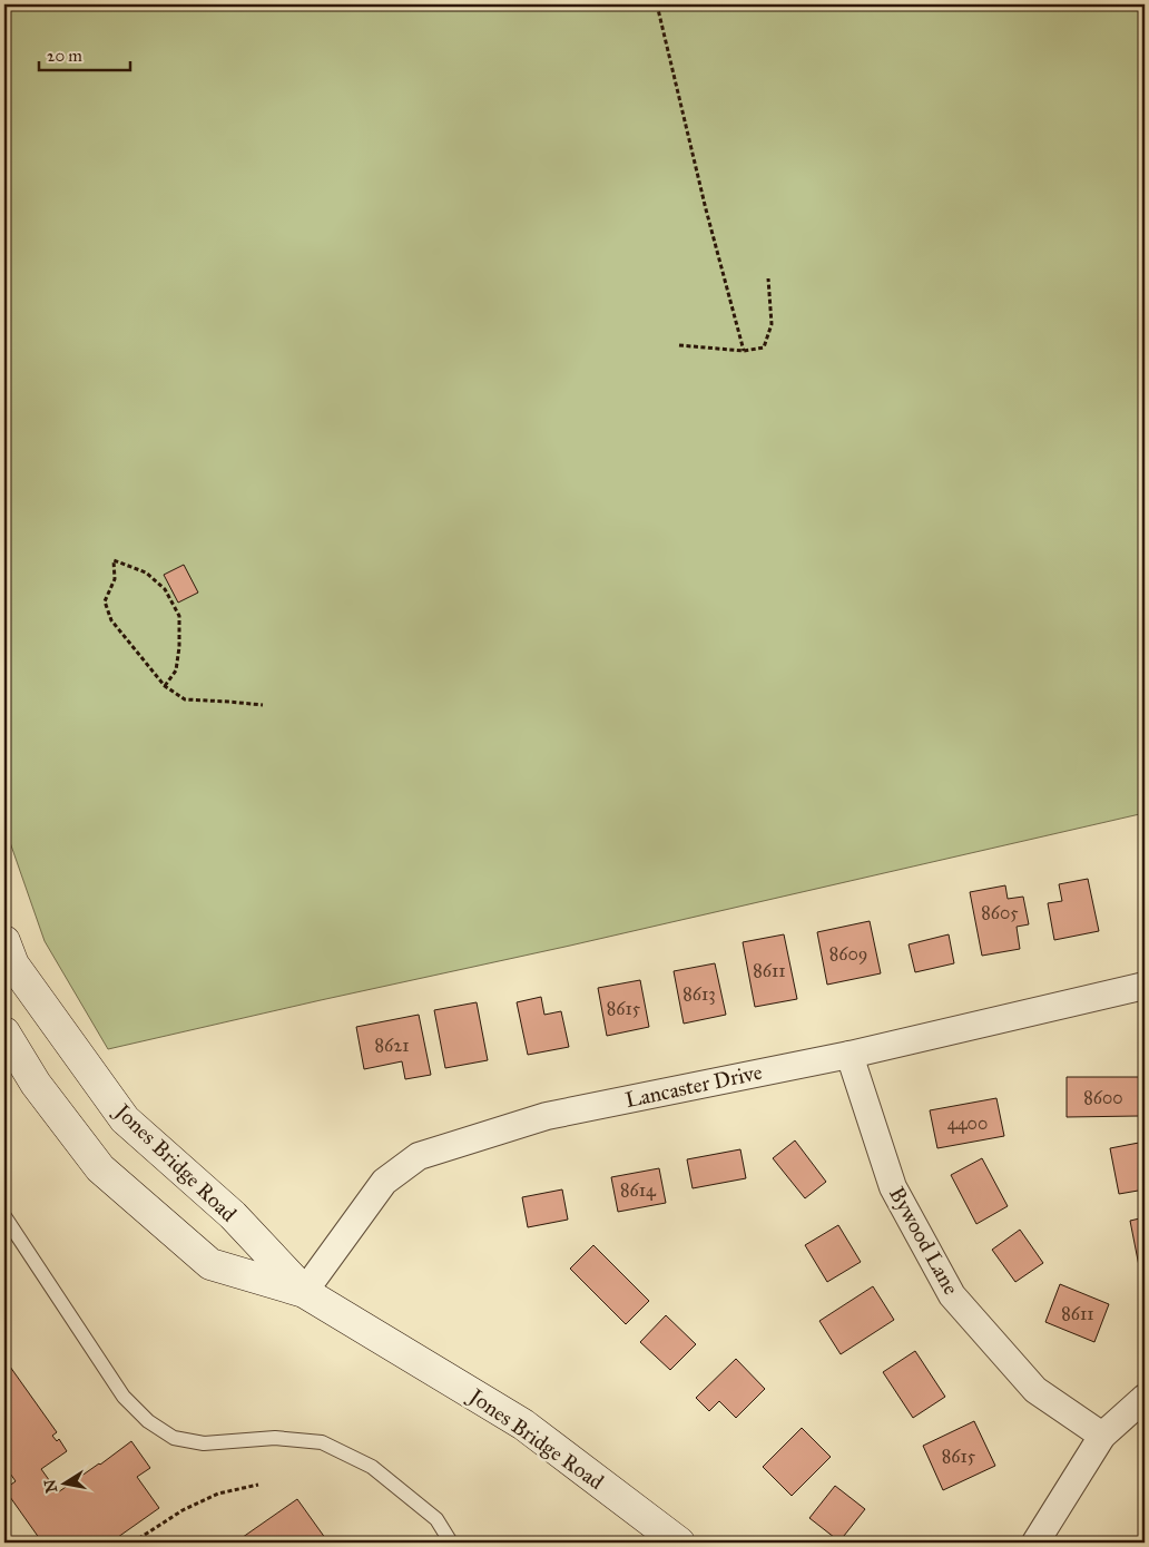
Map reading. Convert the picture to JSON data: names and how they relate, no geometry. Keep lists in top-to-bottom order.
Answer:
{
  "streets": {
    "main road": ["Jones Bridge Road"],
    "street": ["Lancaster Drive", "Bywood Lane"]
  },
  "crossings": [
    ["Lancaster Drive", "Jones Bridge Road"],
    ["Lancaster Drive", "Bywood Lane"]
  ],
  "house_numbers": [
    "8605",
    "8609",
    "8611",
    "8613",
    "8615",
    "8621",
    "8600",
    "4400",
    "8614",
    "8611",
    "8615"
  ],
  "scale_bar": "20 m",
  "north": "left"
}
